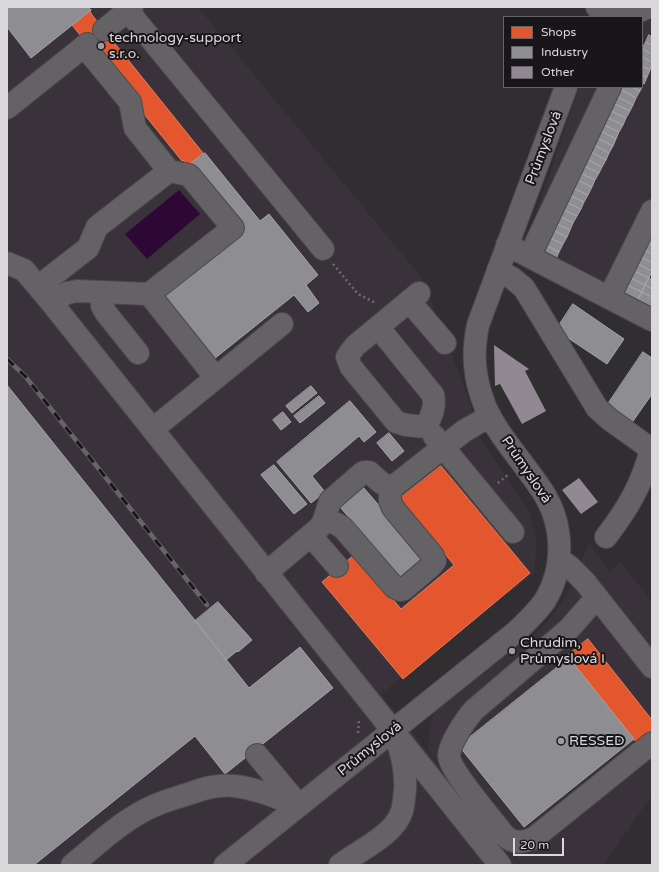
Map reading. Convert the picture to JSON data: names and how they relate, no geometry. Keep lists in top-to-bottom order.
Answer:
{
  "streets": {
    "street": ["Průmyslová"]
  },
  "places": ["technology-support s.r.o.", "Chrudim, Průmyslová I", "RESSED"],
  "legend": ["Shops", "Industry", "Other"],
  "scale_bar": "20 m"
}
